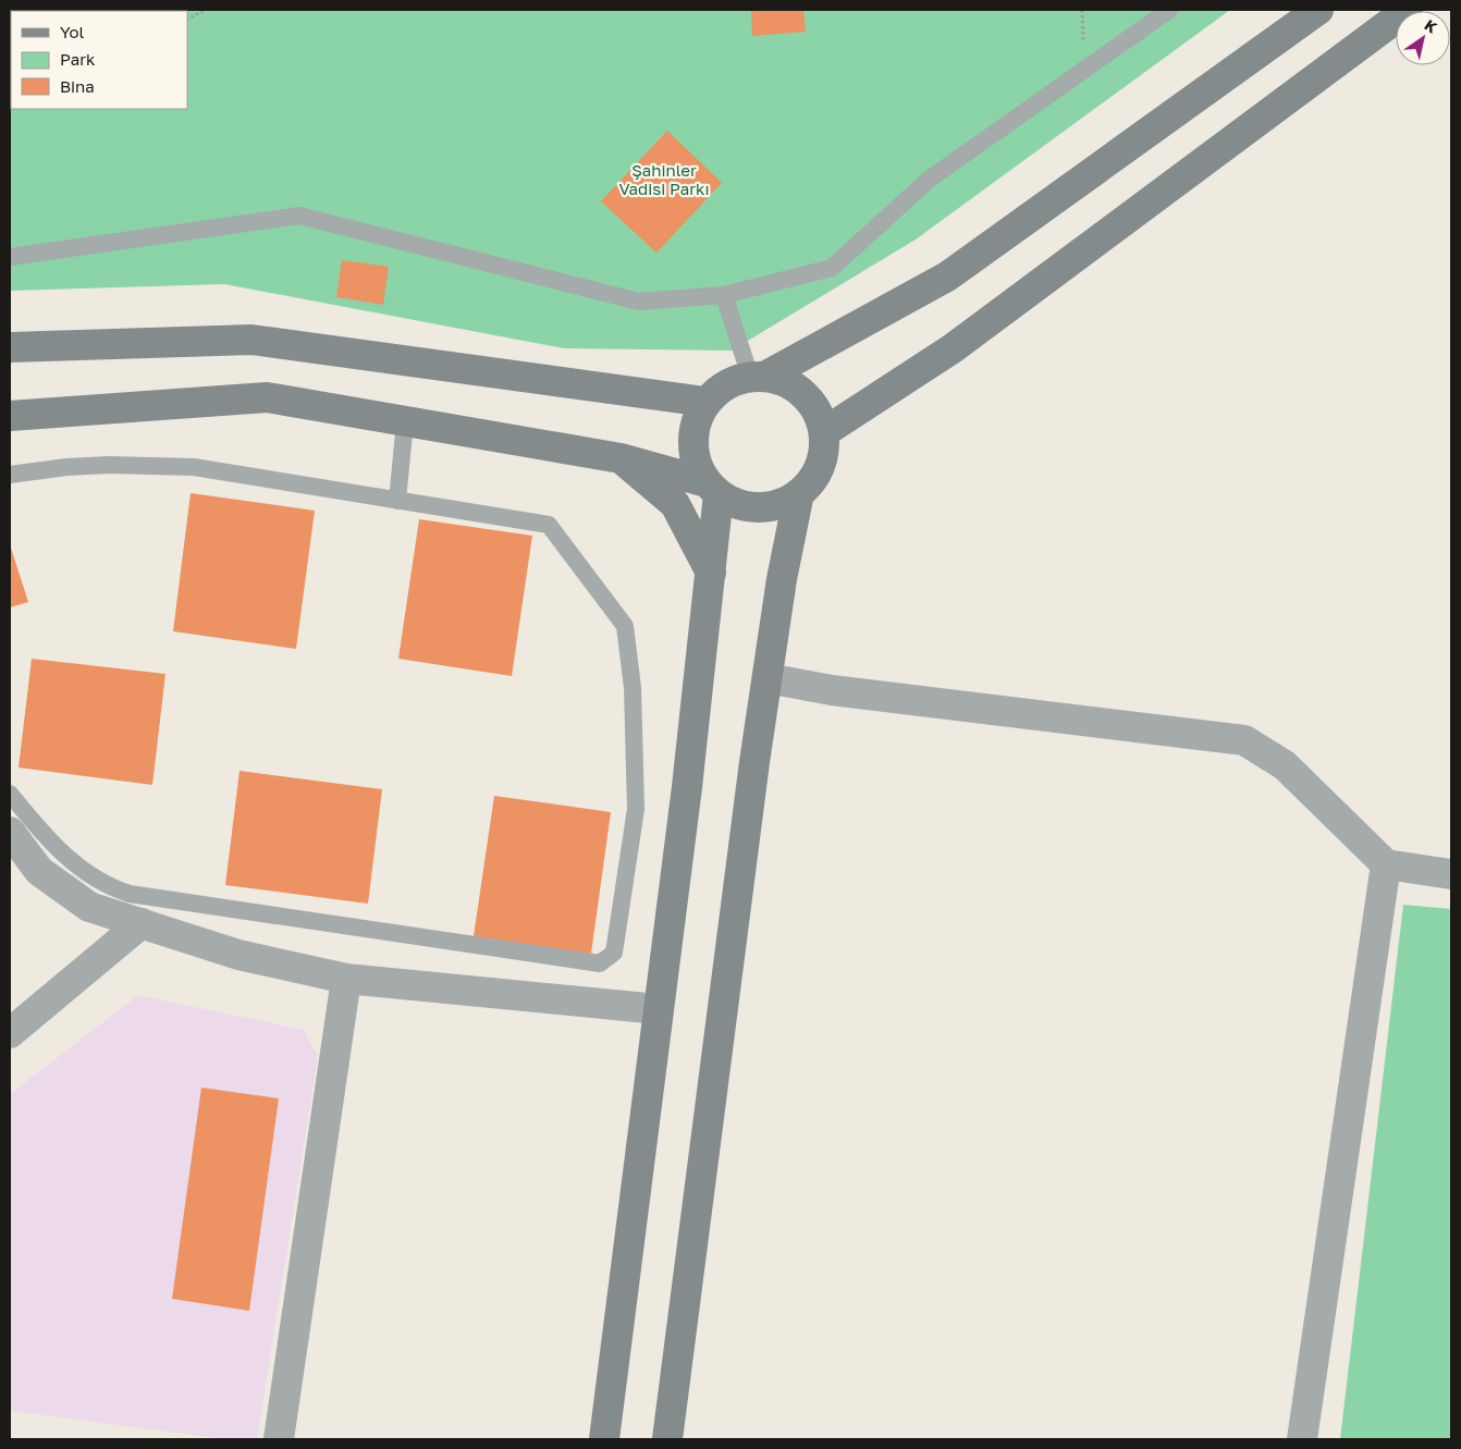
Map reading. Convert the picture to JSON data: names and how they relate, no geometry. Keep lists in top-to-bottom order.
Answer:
{
  "parks": ["Şahinler Vadisi Parkı"],
  "legend": ["Yol", "Park", "Bina"],
  "north": "top right"
}
